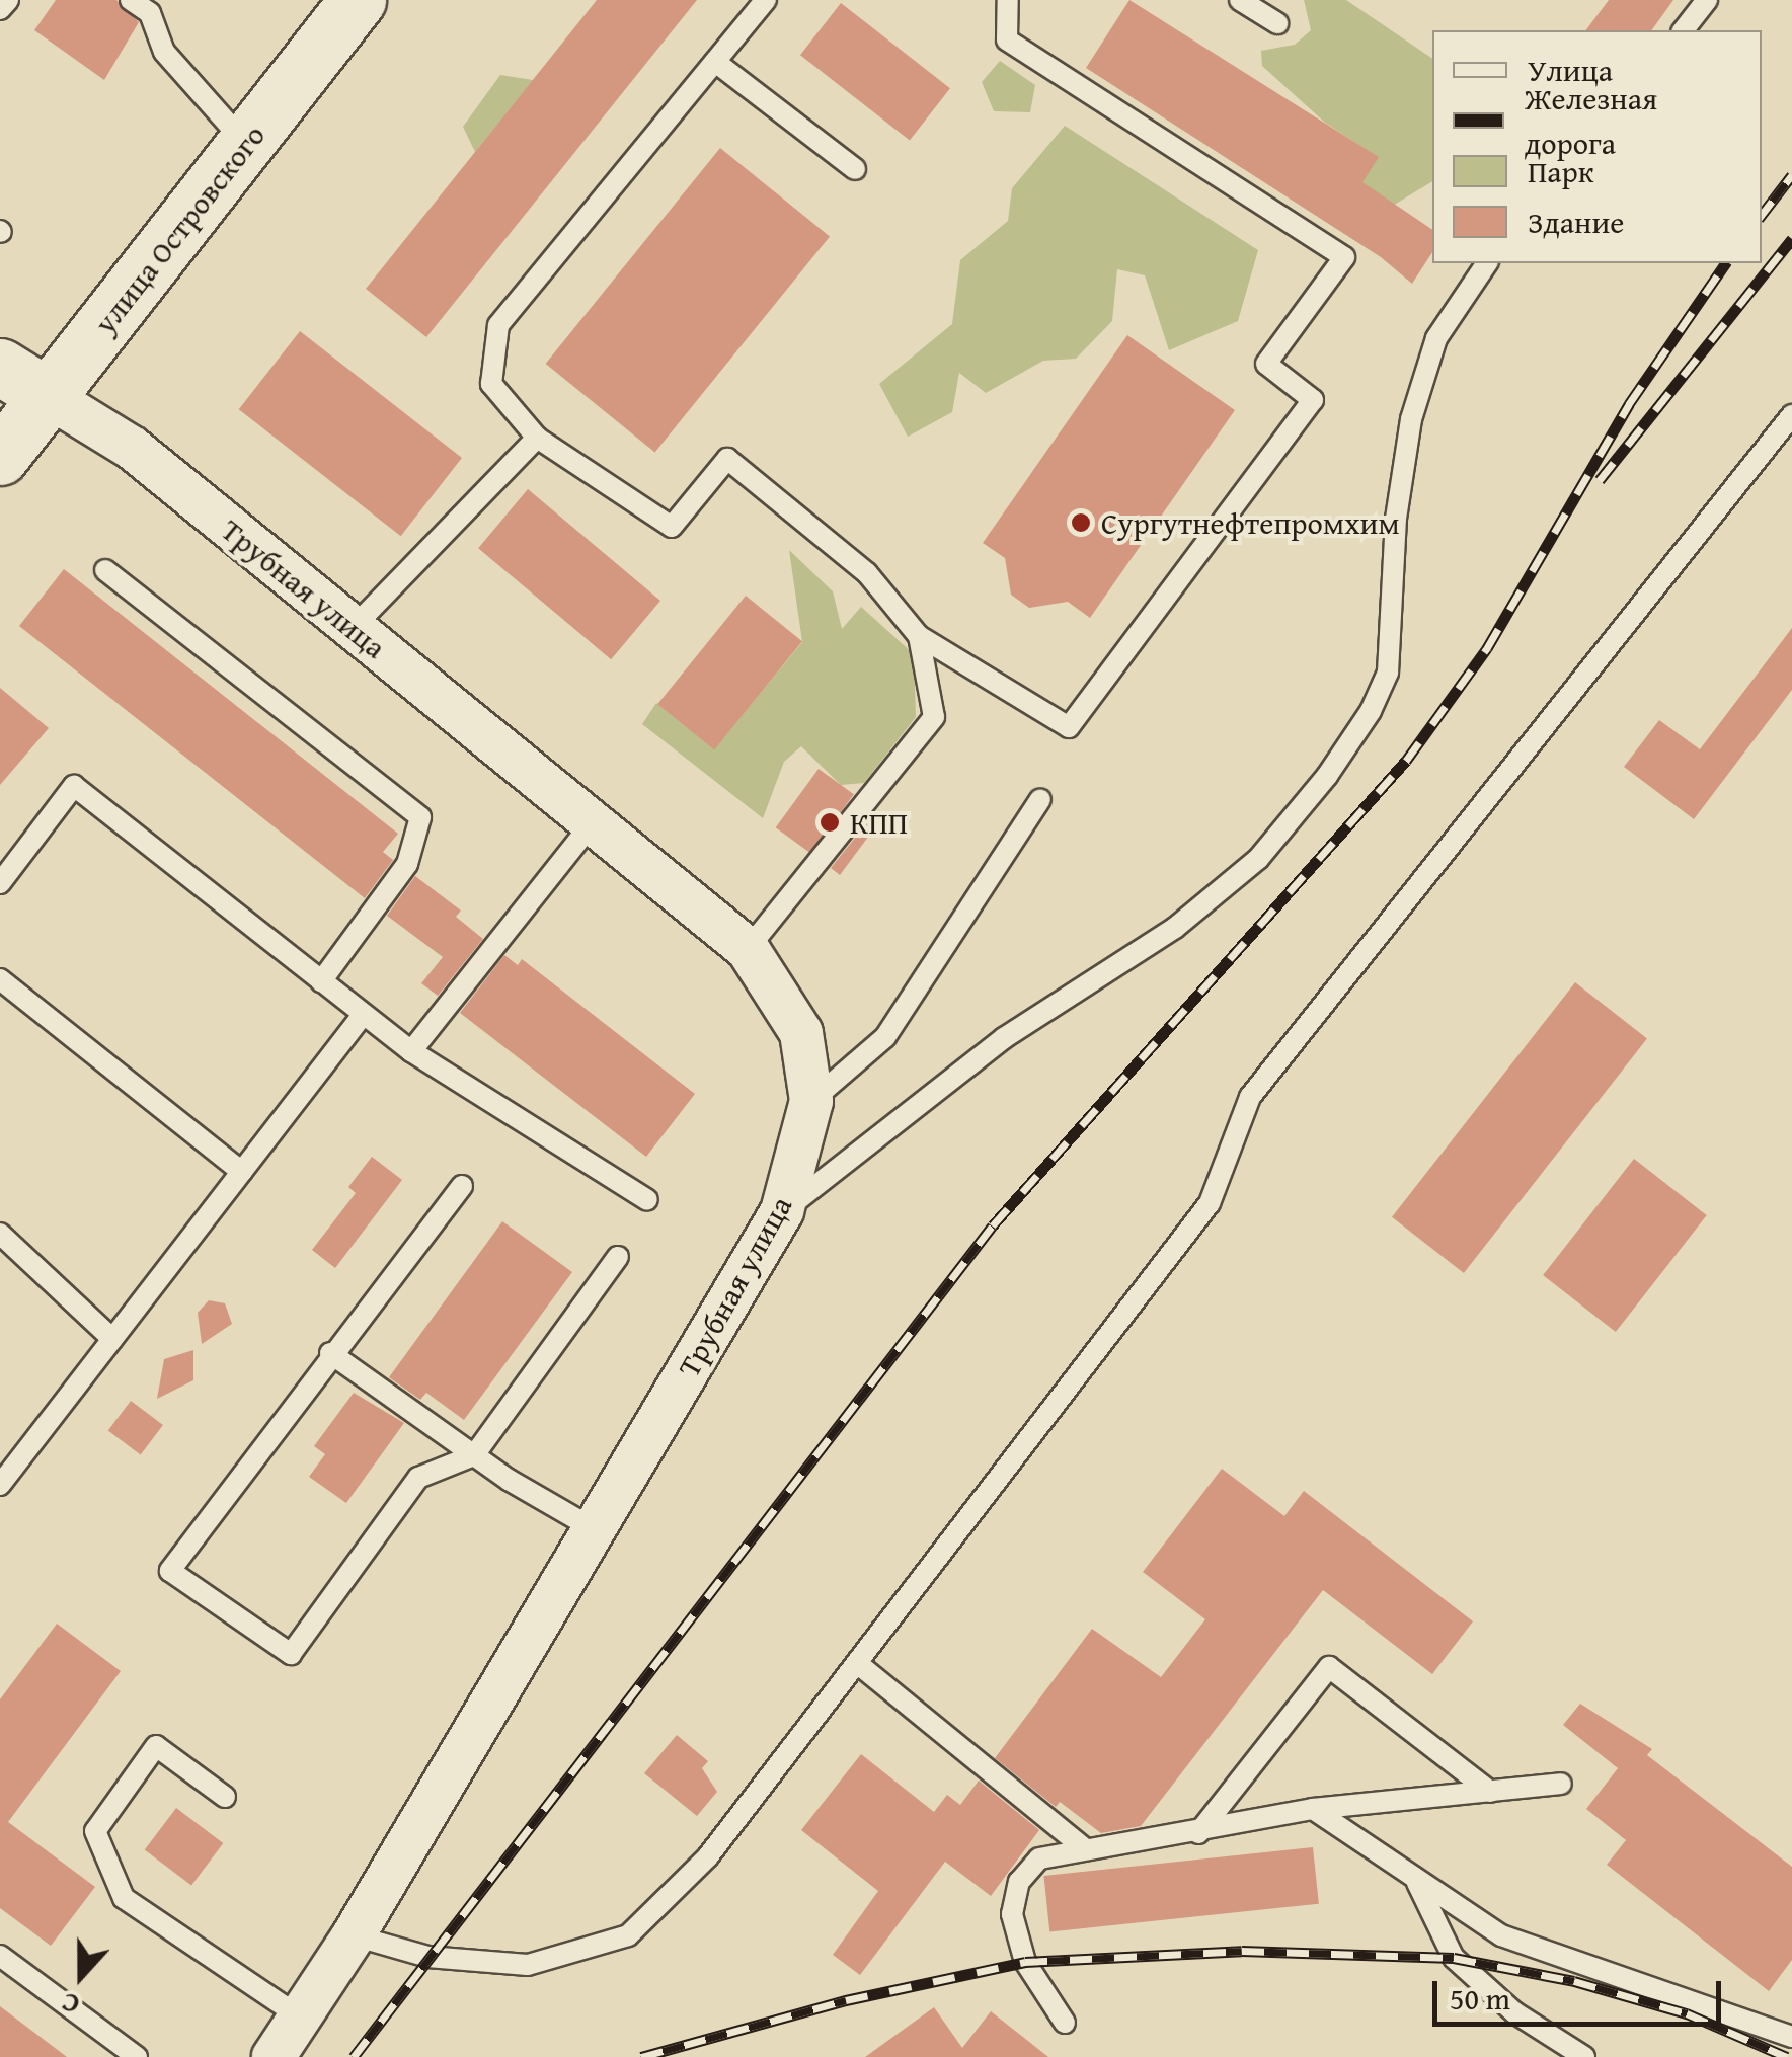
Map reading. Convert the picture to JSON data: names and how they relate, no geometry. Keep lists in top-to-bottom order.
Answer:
{
  "streets": {
    "main road": ["улица Островского"],
    "street": ["Трубная улица"]
  },
  "crossings": [
    ["улица Островского", "Трубная улица"]
  ],
  "places": ["Сургутнефтепромхим", "КПП"],
  "legend": [
    "Улица",
    "Железная дорога",
    "Парк",
    "Здание"
  ],
  "scale_bar": "50 m",
  "north": "bottom"
}
